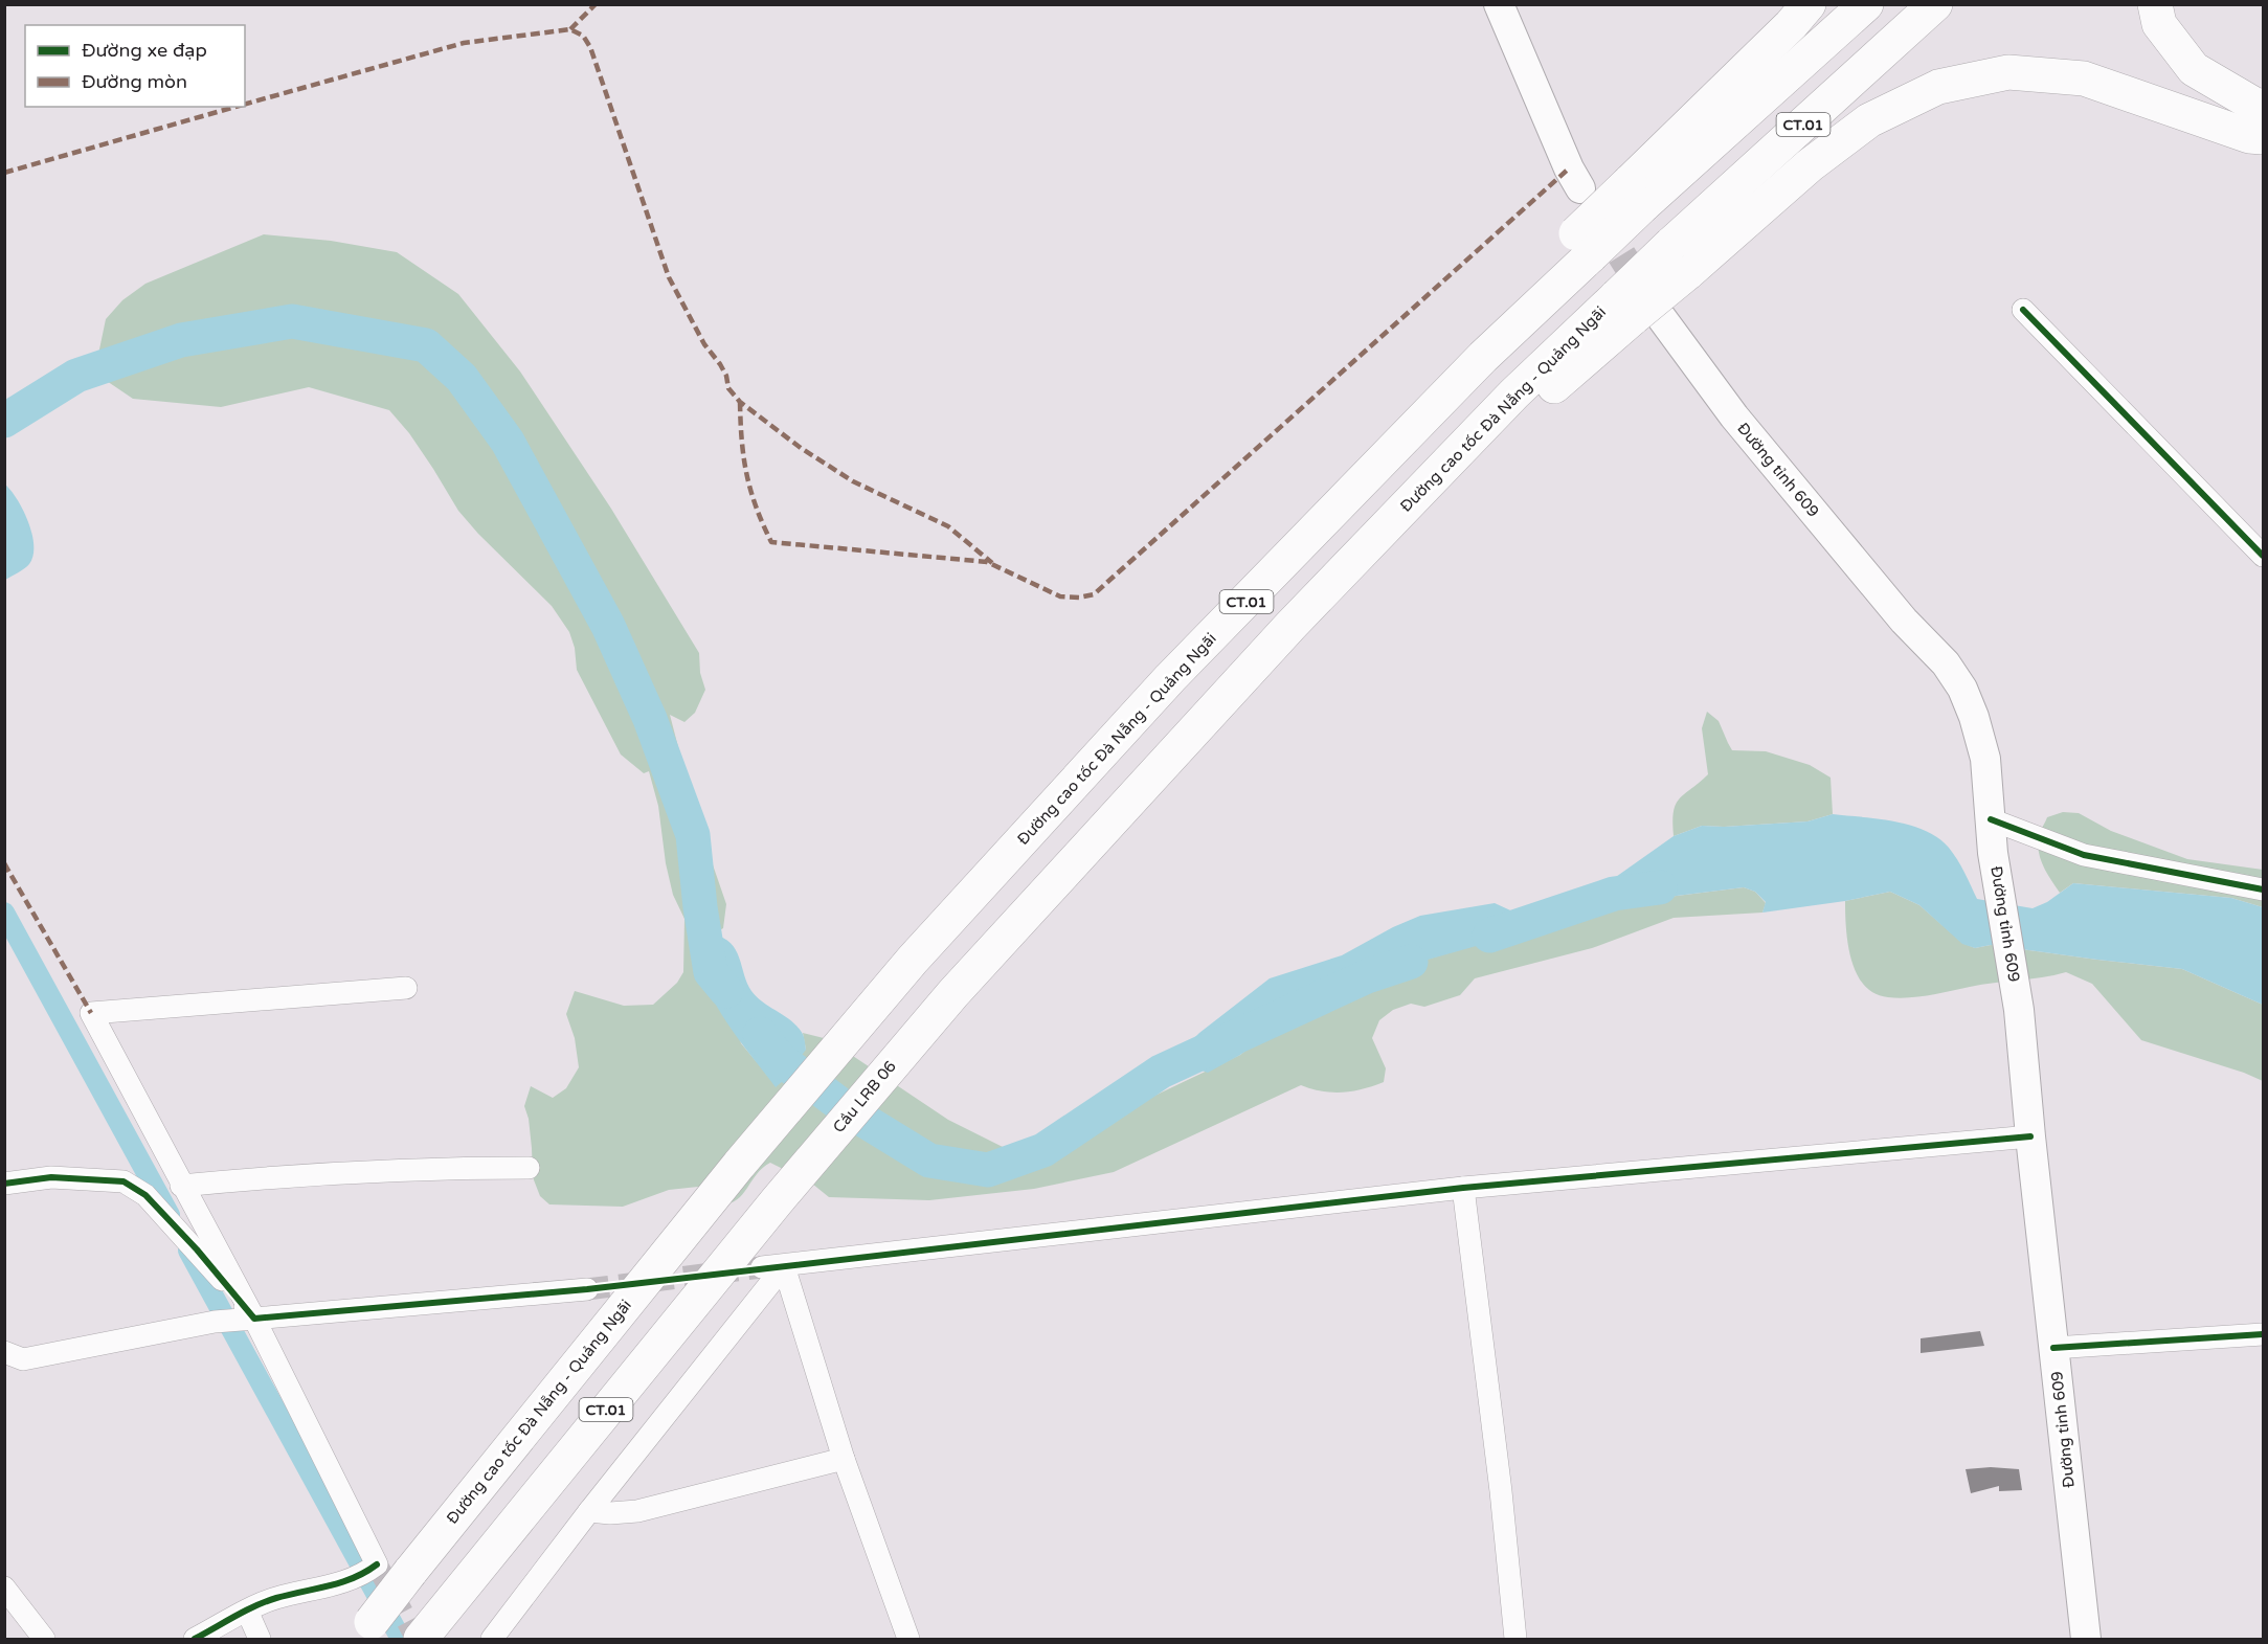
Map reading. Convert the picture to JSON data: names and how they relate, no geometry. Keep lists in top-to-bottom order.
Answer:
{
  "streets": {
    "highway": ["CT.01", "Đường cao tốc Đà Nẵng - Quảng Ngãi", "Cầu LRB 06"],
    "main road": ["Đường tỉnh 609"]
  },
  "crossings": [
    ["CT.01", "Đường cao tốc Đà Nẵng - Quảng Ngãi"],
    ["Đường tỉnh 609", "Cầu LRB 06"]
  ],
  "legend": ["Đường xe đạp", "Đường mòn"]
}
